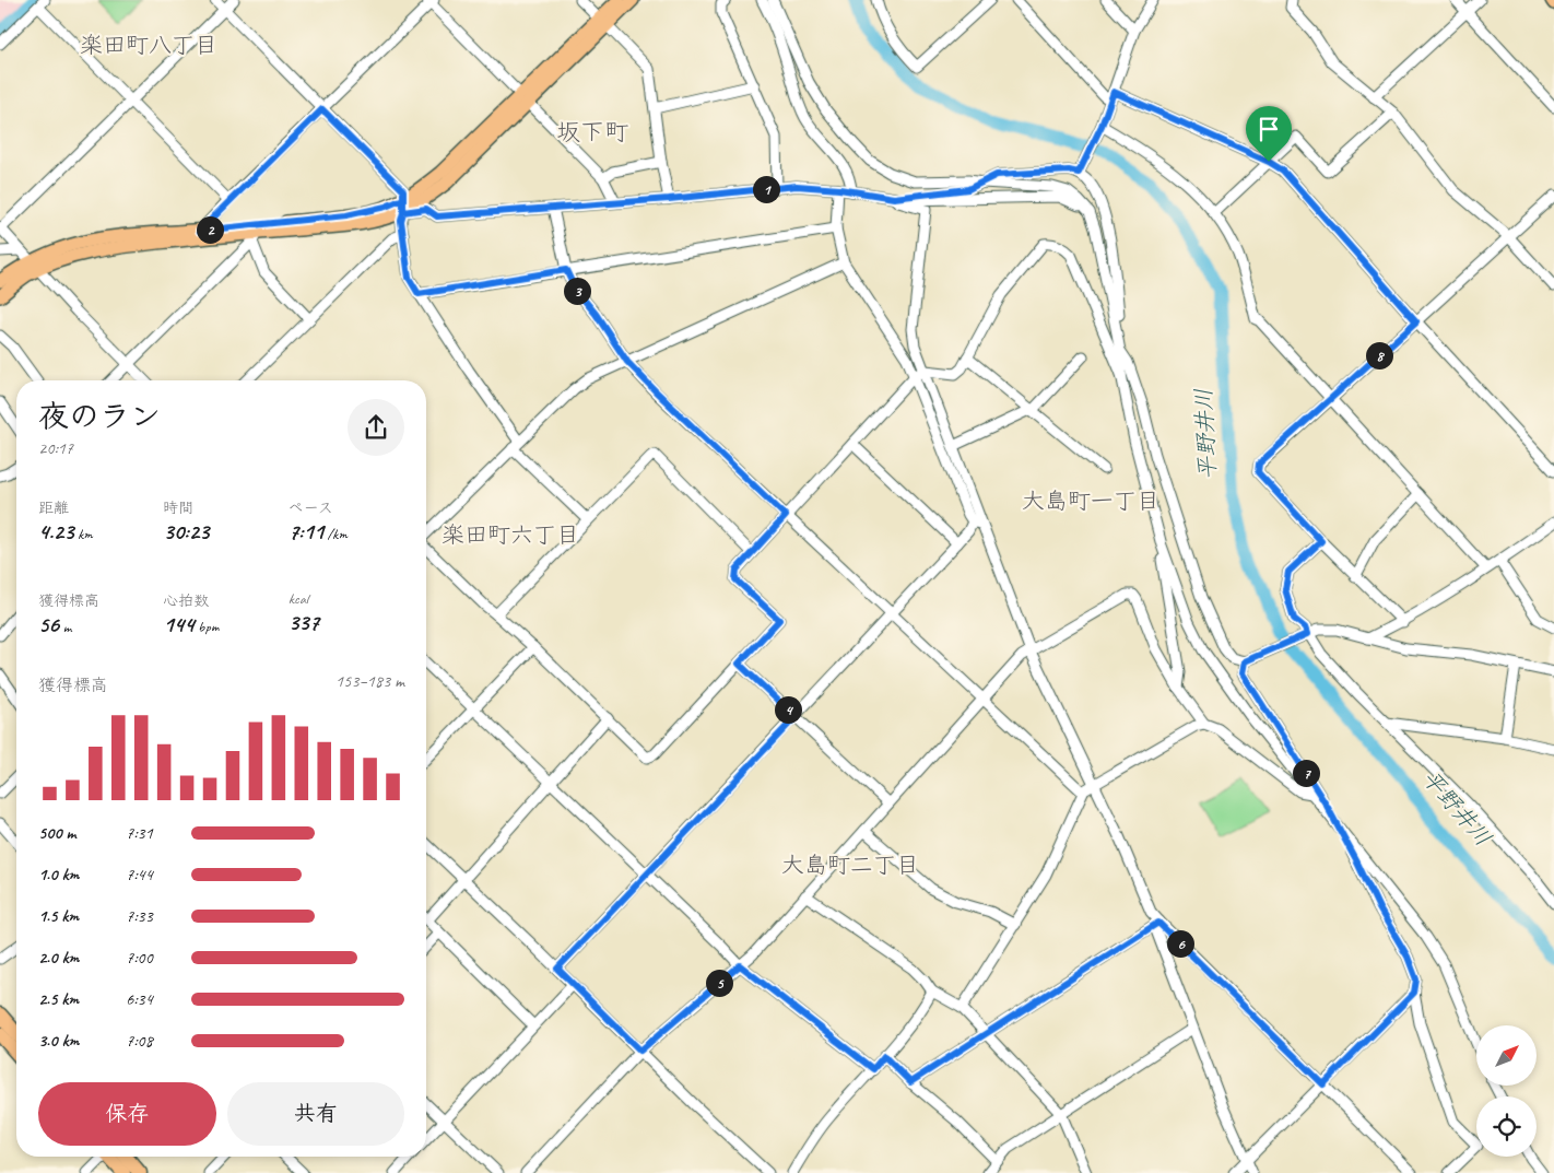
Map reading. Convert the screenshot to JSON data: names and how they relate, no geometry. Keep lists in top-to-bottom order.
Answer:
{
  "districts": [
    "楽田町八丁目",
    "坂下町",
    "大島町一丁目",
    "楽田町六丁目",
    "大島町二丁目"
  ],
  "water": ["平野井川"],
  "north": "top right",
  "page": {
    "pins": [
      "1",
      "2",
      "3",
      "8",
      "4",
      "7",
      "6",
      "5"
    ],
    "heading": ["夜のラン", "20:17"],
    "stats": [
      ["距離", "4.23 km"],
      ["時間", "30:23"],
      ["ペース", "7:11 /km"],
      ["獲得標高", "56 m"],
      ["心拍数", "144 bpm"],
      ["kcal", "337"]
    ],
    "chart": ["獲得標高", "153–183 m"],
    "list": [
      {
        "name": "500 m",
        "note": "7:31"
      },
      {
        "name": "1.0 km",
        "note": "7:44"
      },
      {
        "name": "1.5 km",
        "note": "7:33"
      },
      {
        "name": "2.0 km",
        "note": "7:00"
      },
      {
        "name": "2.5 km",
        "note": "6:34"
      },
      {
        "name": "3.0 km",
        "note": "7:08"
      }
    ],
    "buttons": ["保存", "共有"]
  }
}
